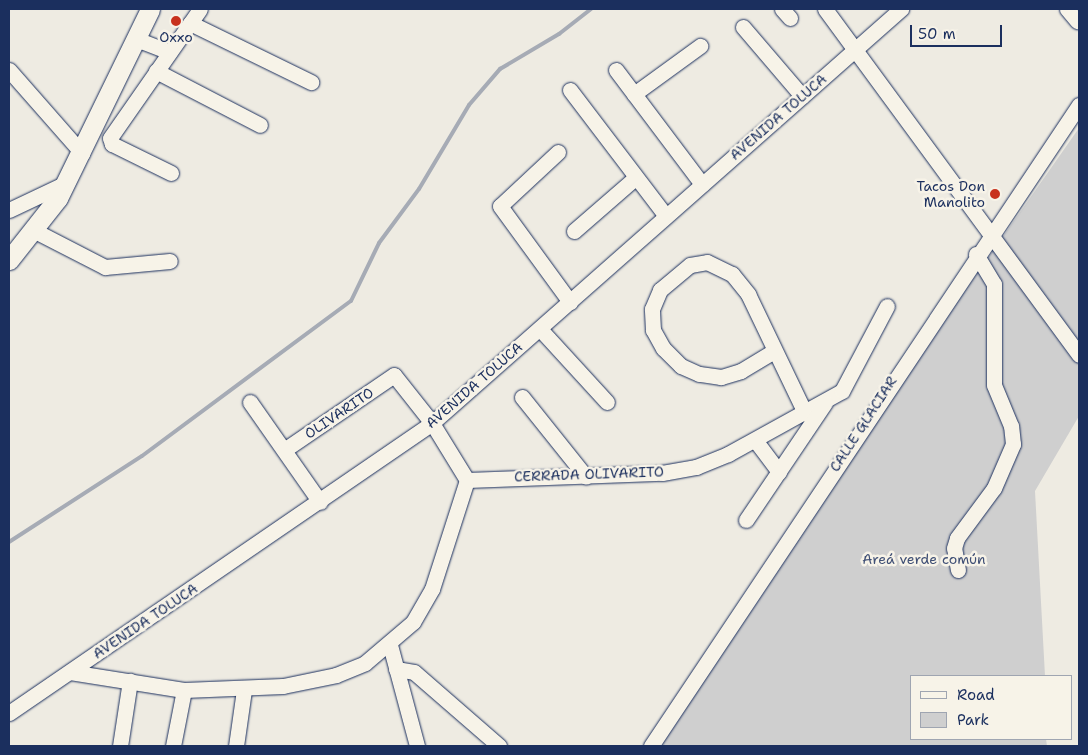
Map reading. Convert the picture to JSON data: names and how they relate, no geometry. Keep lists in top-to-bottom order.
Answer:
{
  "streets": {
    "street": [
      "AVENIDA TOLUCA",
      "OLIVARITO",
      "CALLE GLACIAR",
      "CERRADA OLIVARITO"
    ]
  },
  "crossings": [
    ["AVENIDA TOLUCA", "OLIVARITO"]
  ],
  "parks": ["Areá verde común"],
  "places": ["Oxxo", "Tacos Don Manolito"],
  "legend": ["Road", "Park"],
  "scale_bar": "50 m"
}
